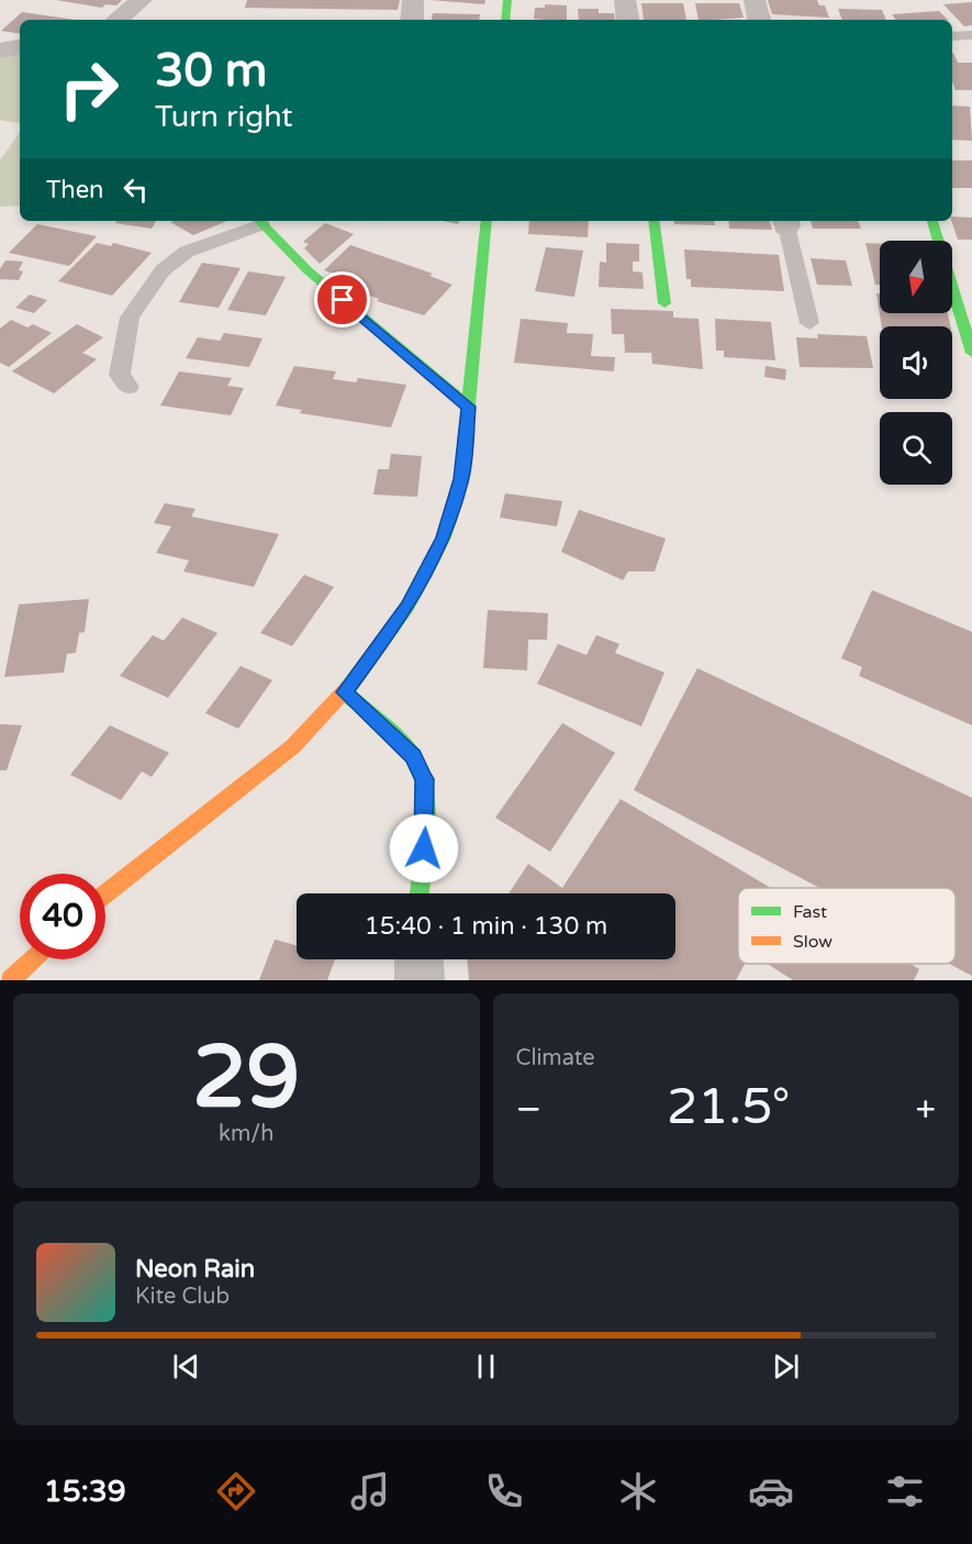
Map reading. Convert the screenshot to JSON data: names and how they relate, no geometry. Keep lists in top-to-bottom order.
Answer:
{
  "legend": ["Fast", "Slow"],
  "north": "bottom",
  "page": {
    "turn": ["30 m", "Turn right"],
    "then": "Then",
    "limit": "40",
    "trip": "15:40 · 1 min · 130 m",
    "tile": [
      ["29", "km/h"],
      "Climate"
    ],
    "heat": ["−", "21.5°", "+"],
    "song": ["Neon Rain", "Kite Club"],
    "tabs": "15:39"
  }
}
